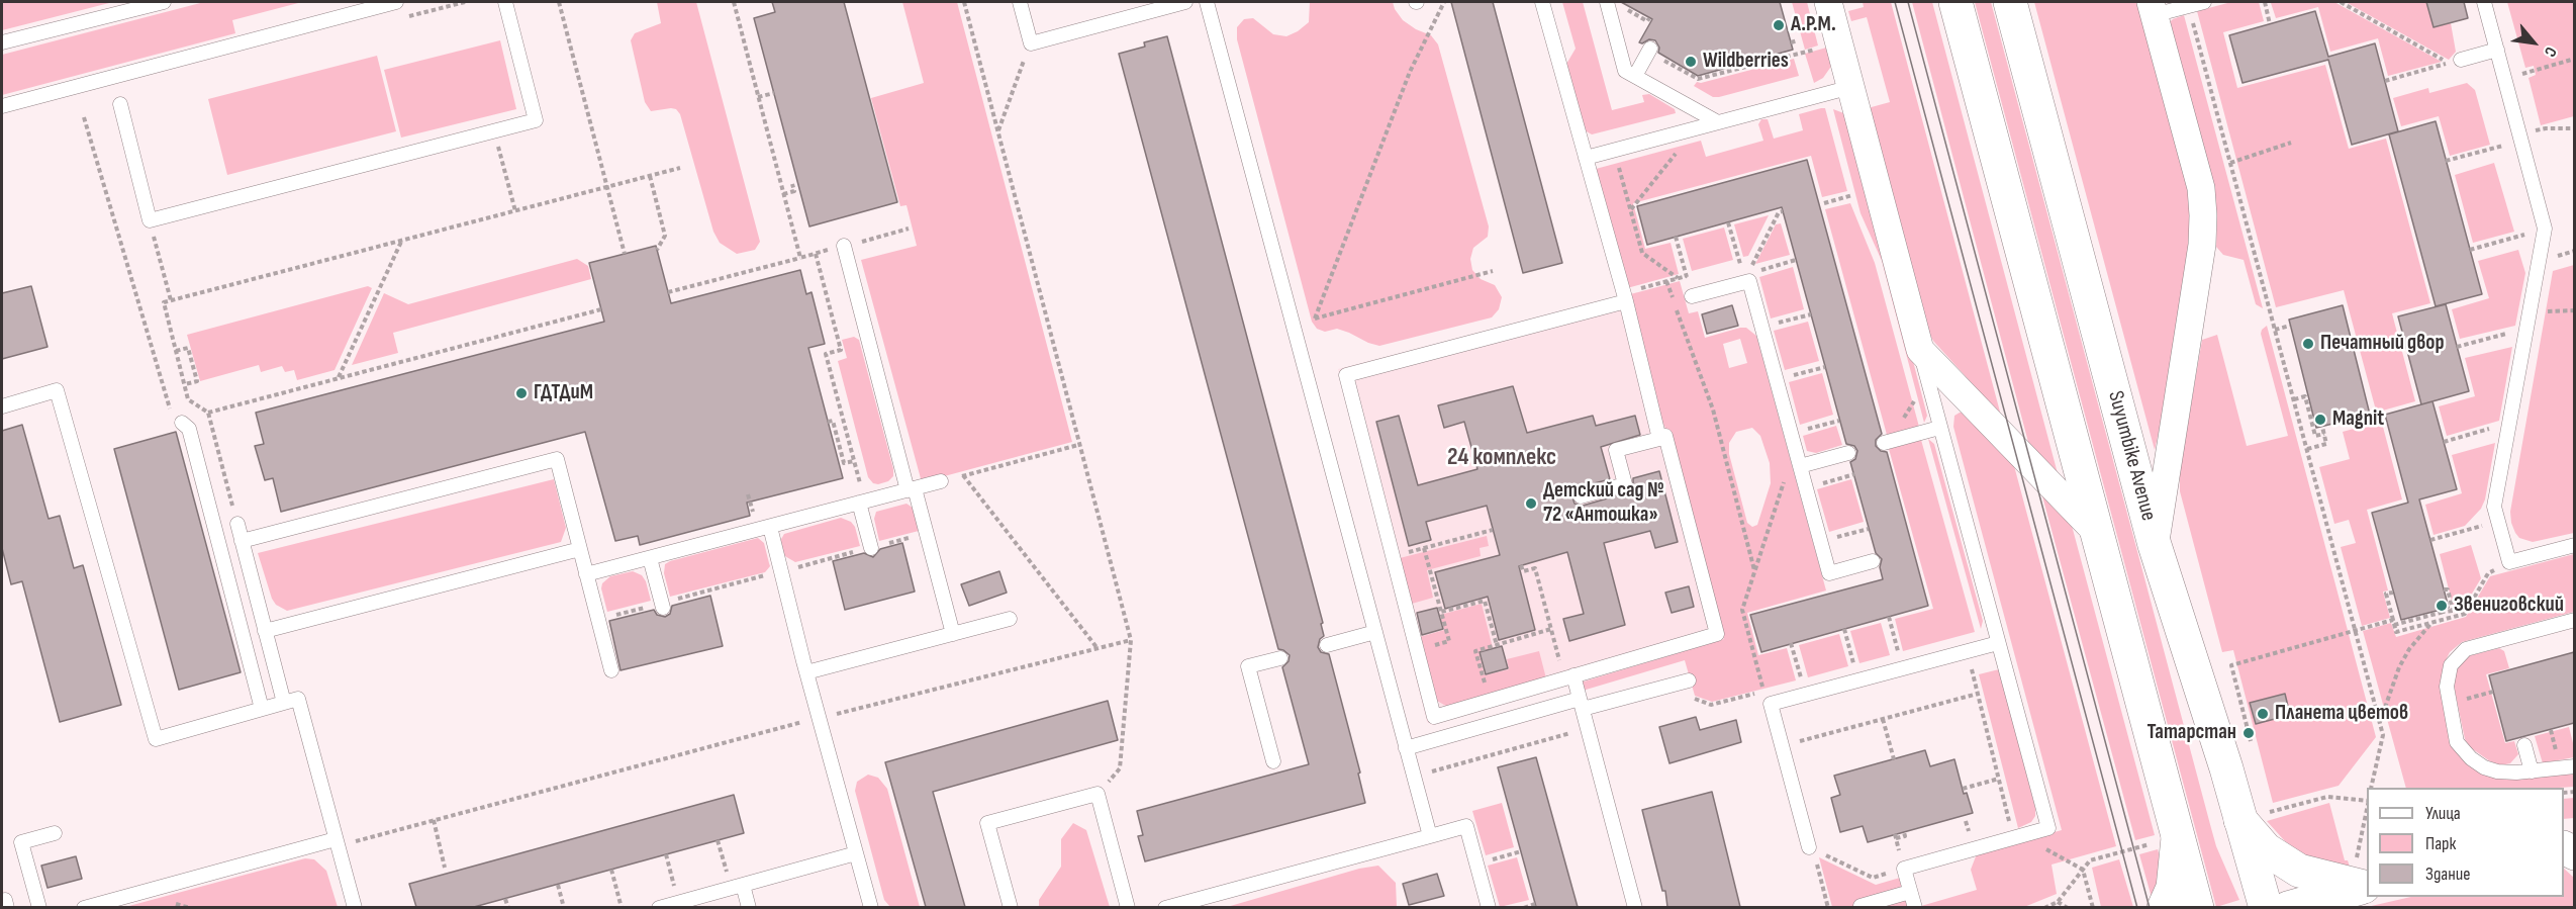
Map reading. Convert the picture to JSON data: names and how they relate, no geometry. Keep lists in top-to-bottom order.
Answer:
{
  "streets": {
    "main road": ["Suyumbike Avenue"]
  },
  "districts": ["24 комплекс"],
  "places": [
    "А.Р.М.",
    "Wildberries",
    "Печатный двор",
    "ГДТДиМ",
    "Magnit",
    "Детский сад № 72 «Антошка»",
    "Звениговский",
    "Планета цветов",
    "Татарстан"
  ],
  "legend": ["Улица", "Парк", "Здание"],
  "north": "bottom right"
}
